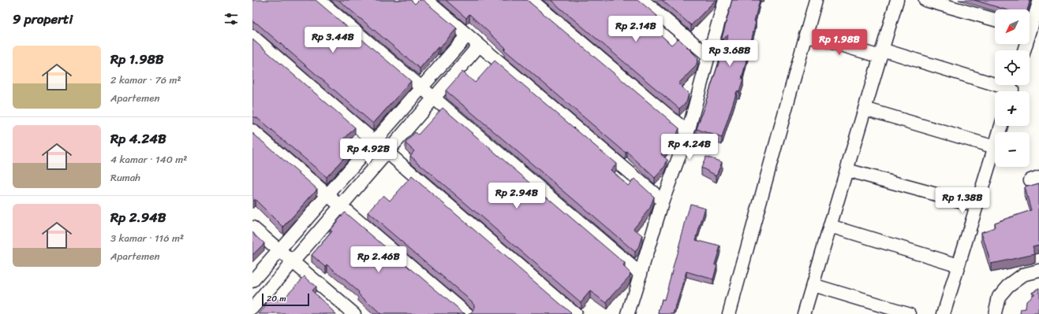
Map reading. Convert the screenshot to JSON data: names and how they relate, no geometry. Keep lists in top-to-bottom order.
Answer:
{
  "scale_bar": "20 m",
  "north": "bottom left",
  "page": {
    "heading": "9 properti",
    "map_buttons": ["+", "−"],
    "price": [
      "Rp 2.14B",
      "Rp 3.44B",
      "Rp 1.98B",
      "Rp 3.68B",
      "Rp 4.24B",
      "Rp 4.92B",
      "Rp 2.94B",
      "Rp 1.38B",
      "Rp 2.46B"
    ],
    "list": [
      {
        "name": "Rp 1.98B",
        "note": "2 kamar · 76 m² · Apartemen"
      },
      {
        "name": "Rp 4.24B",
        "note": "4 kamar · 140 m² · Rumah"
      },
      {
        "name": "Rp 2.94B",
        "note": "3 kamar · 116 m² · Apartemen"
      }
    ],
    "scale": "20 m"
  }
}
